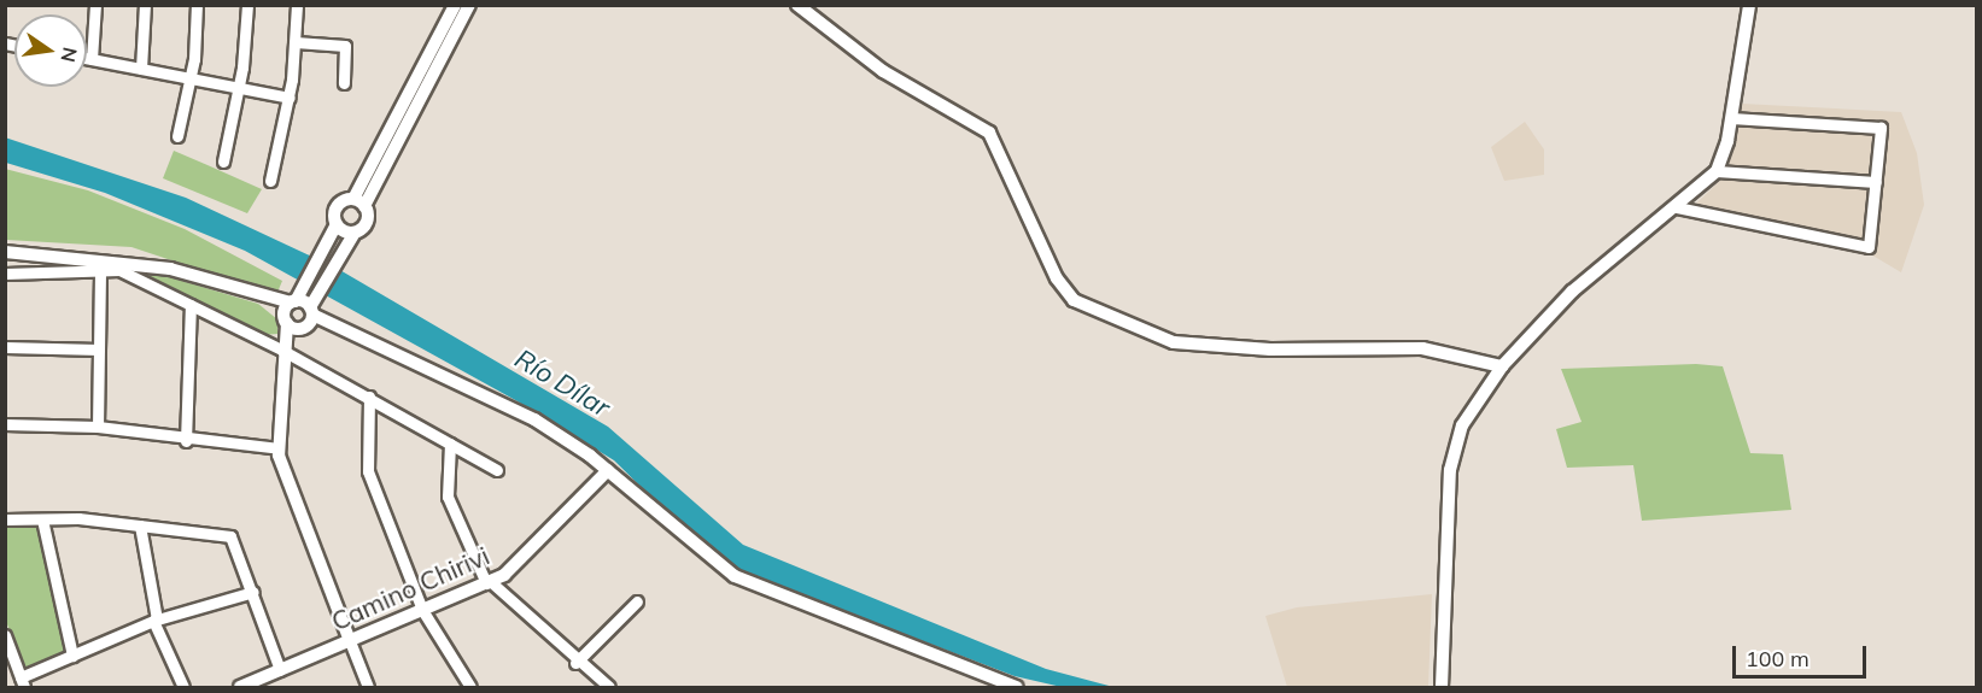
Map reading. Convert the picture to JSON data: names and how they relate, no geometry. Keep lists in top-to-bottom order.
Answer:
{
  "streets": {
    "street": ["Camino Chirivi"]
  },
  "water": ["Río Dílar"],
  "scale_bar": "100 m",
  "north": "right"
}
